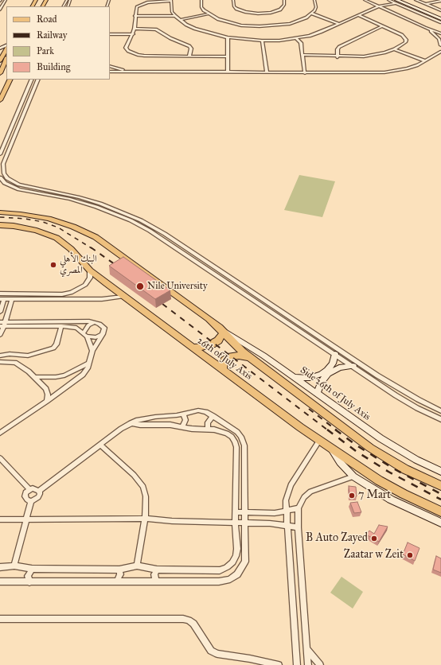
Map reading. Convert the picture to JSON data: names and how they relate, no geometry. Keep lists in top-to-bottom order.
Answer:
{
  "streets": {
    "highway": ["26th of July Axis"],
    "main road": ["Side 26th of July Axis"]
  },
  "crossings": [
    ["26th of July Axis", "Side 26th of July Axis"]
  ],
  "places": [
    "البنك الأهلي المصري",
    "Nile University",
    "7 Mart",
    "B Auto Zayed",
    "Zaatar w Zeit"
  ],
  "legend": [
    "Road",
    "Railway",
    "Park",
    "Building"
  ]
}
